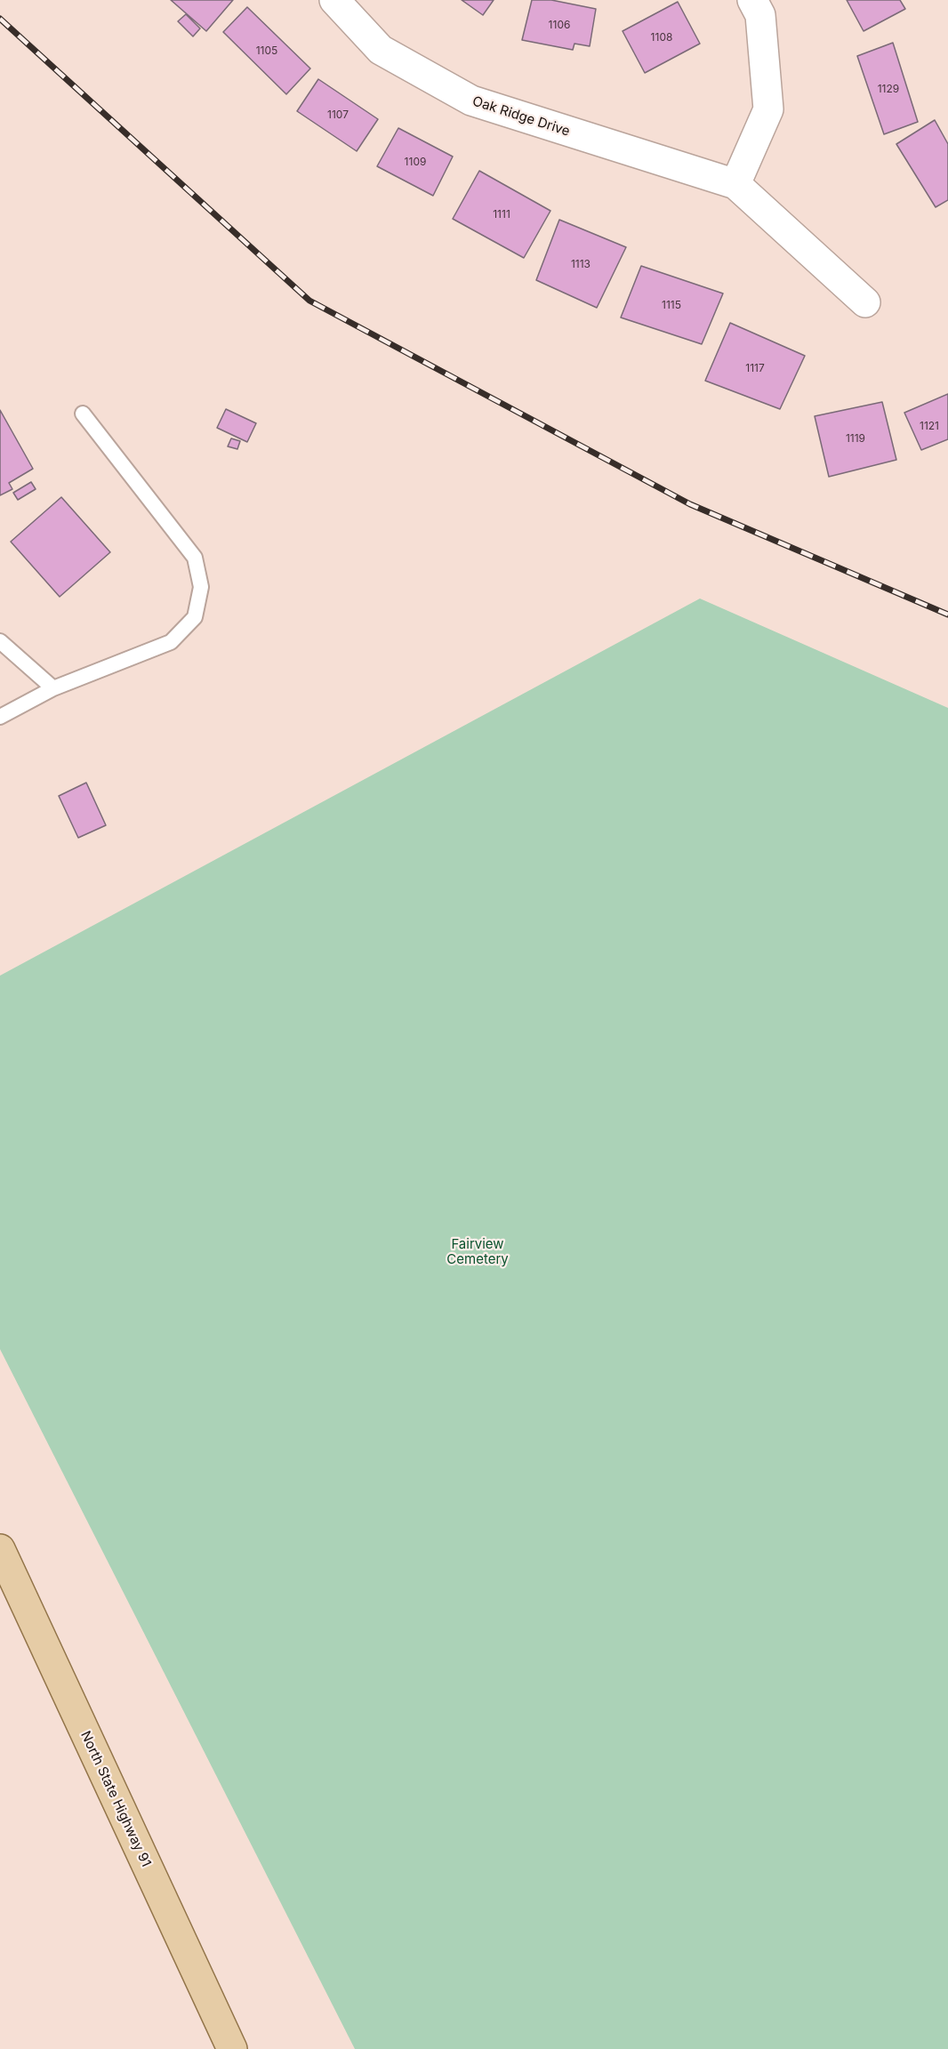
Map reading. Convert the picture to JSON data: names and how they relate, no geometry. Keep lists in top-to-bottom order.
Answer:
{
  "streets": {
    "main road": ["North State Highway 91"],
    "street": ["Oak Ridge Drive"]
  },
  "parks": ["Fairview Cemetery"],
  "house_numbers": [
    "1106",
    "1108",
    "1105",
    "1129",
    "1107",
    "1109",
    "1111",
    "1113",
    "1115",
    "1117",
    "1121",
    "1119"
  ]
}
